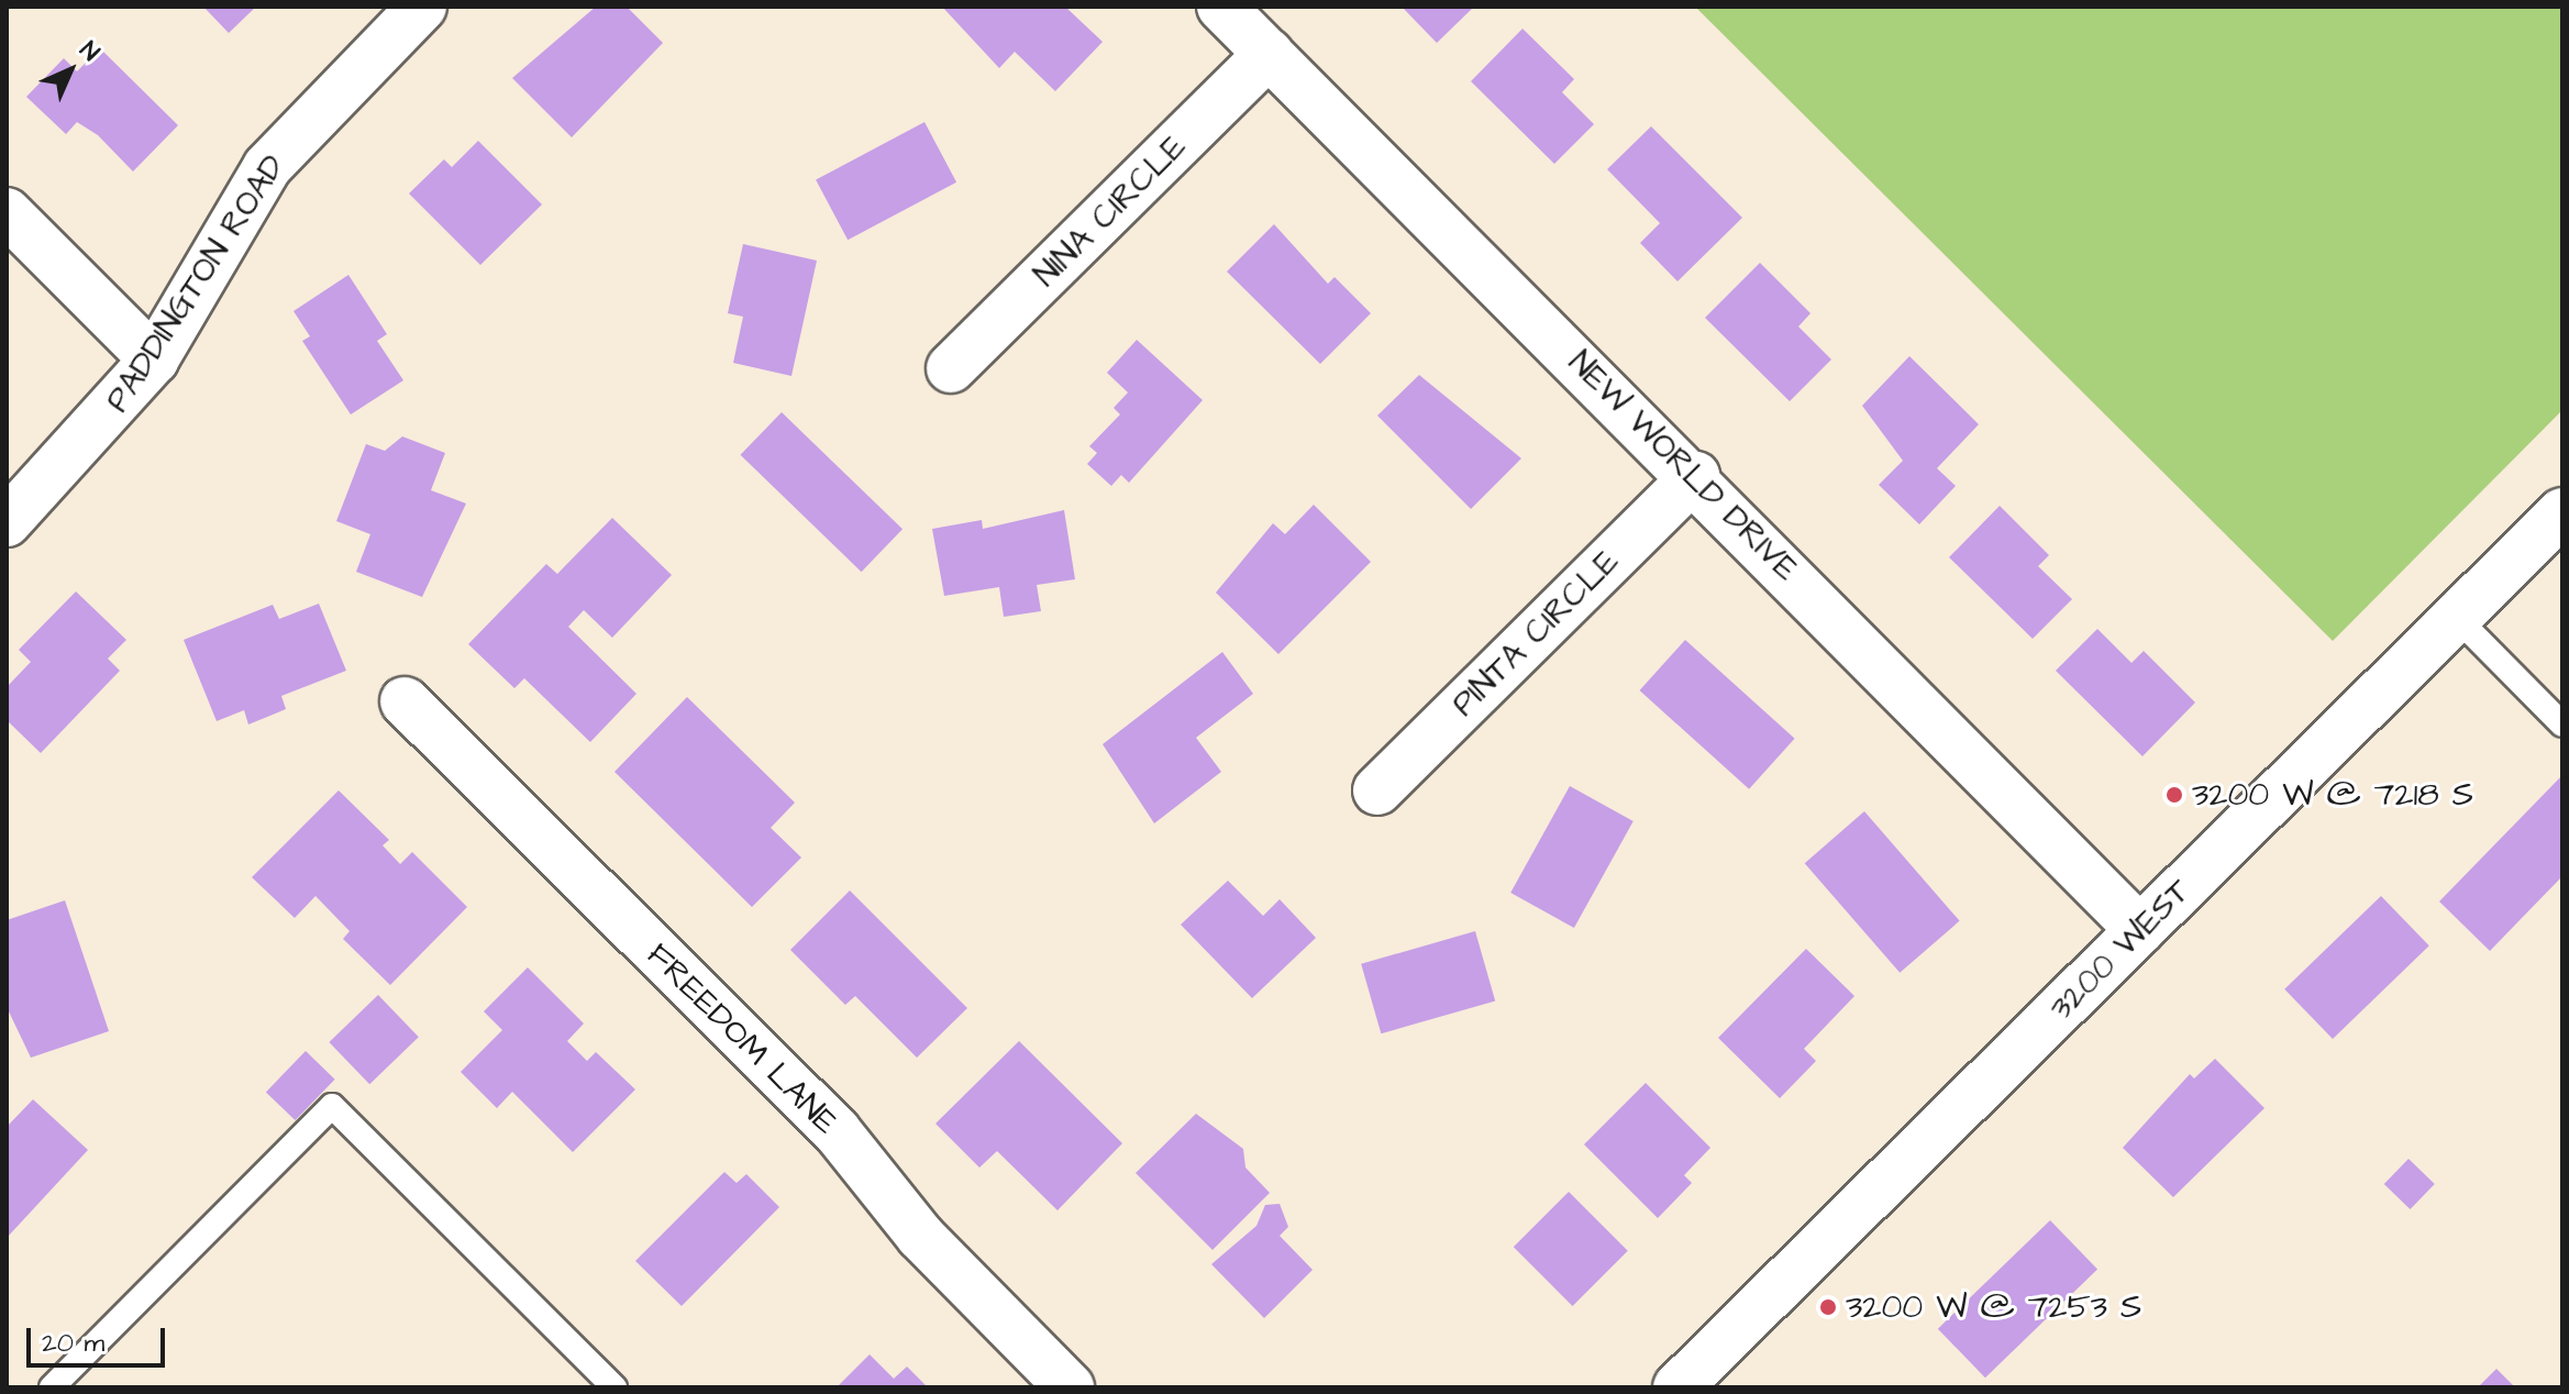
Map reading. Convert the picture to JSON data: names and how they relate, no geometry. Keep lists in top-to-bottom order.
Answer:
{
  "streets": {
    "street": [
      "NINA CIRCLE",
      "PADDINGTON ROAD",
      "NEW WORLD DRIVE",
      "PINTA CIRCLE",
      "3200 WEST",
      "FREEDOM LANE"
    ]
  },
  "crossings": [
    ["NINA CIRCLE", "NEW WORLD DRIVE"],
    ["NEW WORLD DRIVE", "PINTA CIRCLE"],
    ["NEW WORLD DRIVE", "3200 WEST"]
  ],
  "places": ["3200 W @ 7218 S", "3200 W @ 7253 S"],
  "scale_bar": "20 m",
  "north": "top right"
}
